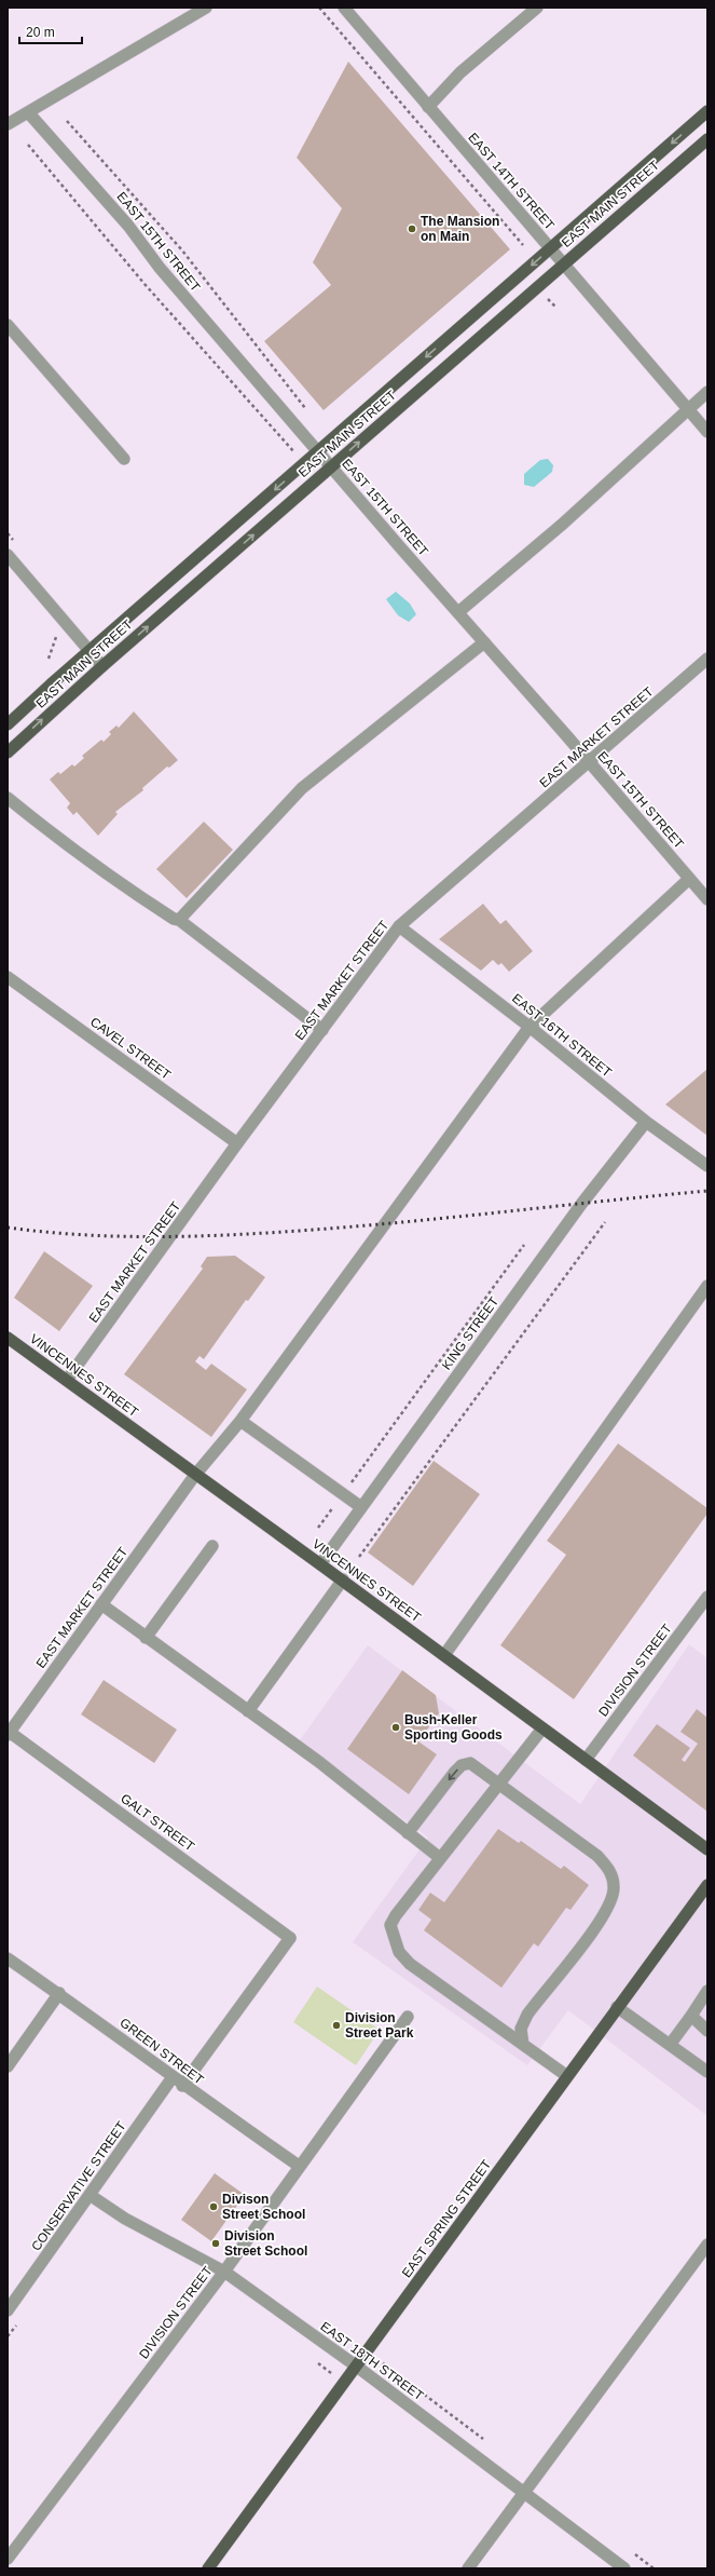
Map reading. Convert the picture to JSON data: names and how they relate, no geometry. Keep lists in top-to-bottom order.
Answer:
{
  "streets": {
    "main road": ["EAST MAIN STREET", "VINCENNES STREET", "EAST SPRING STREET"],
    "street": [
      "EAST 14TH STREET",
      "EAST 15TH STREET",
      "EAST MARKET STREET",
      "EAST 16TH STREET",
      "CAVEL STREET",
      "KING STREET",
      "DIVISION STREET",
      "GALT STREET",
      "GREEN STREET",
      "CONSERVATIVE STREET",
      "EAST 18TH STREET"
    ]
  },
  "crossings": [
    ["EAST 14TH STREET", "EAST MAIN STREET"],
    ["EAST MAIN STREET", "EAST 15TH STREET"],
    ["EAST 15TH STREET", "EAST MARKET STREET"],
    ["EAST MARKET STREET", "EAST 16TH STREET"],
    ["EAST MARKET STREET", "CAVEL STREET"],
    ["EAST MARKET STREET", "VINCENNES STREET"],
    ["EAST MARKET STREET", "GALT STREET"],
    ["EAST 16TH STREET", "KING STREET"],
    ["KING STREET", "VINCENNES STREET"],
    ["VINCENNES STREET", "DIVISION STREET"],
    ["DIVISION STREET", "GREEN STREET"],
    ["DIVISION STREET", "EAST 18TH STREET"],
    ["GALT STREET", "GREEN STREET"],
    ["GREEN STREET", "CONSERVATIVE STREET"],
    ["CONSERVATIVE STREET", "EAST 18TH STREET"],
    ["EAST SPRING STREET", "EAST 18TH STREET"]
  ],
  "places": [
    "The Mansion on Main",
    "Bush-Keller Sporting Goods",
    "Division Street Park",
    "Divison Street School",
    "Division Street School"
  ],
  "scale_bar": "20 m"
}
